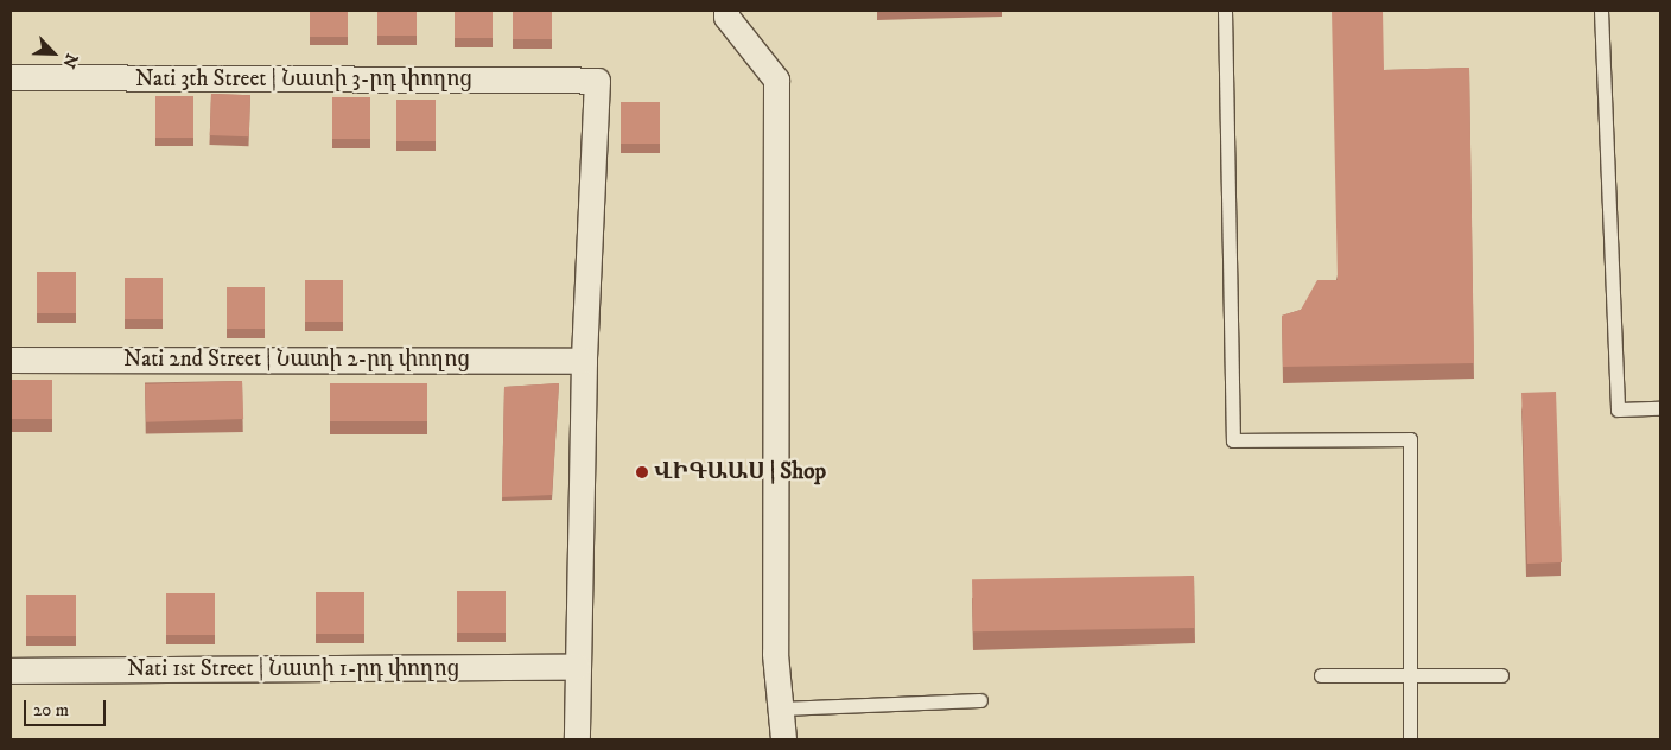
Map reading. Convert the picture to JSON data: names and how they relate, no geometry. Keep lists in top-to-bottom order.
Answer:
{
  "streets": {
    "street": ["Nati 3th Street | Նատի 3-րդ փողոց", "Nati 2nd Street | Նատի 2-րդ փողոց", "Nati 1st Street | Նատի 1-րդ փողոց"]
  },
  "crossings": [
    ["Nati 3th Street | Նատի 3-րդ փողոց", "Nati 2nd Street | Նատի 2-րդ փողոց"]
  ],
  "places": ["ՎԻԳԱԱՍ | Shop"],
  "scale_bar": "20 m",
  "north": "bottom right"
}
